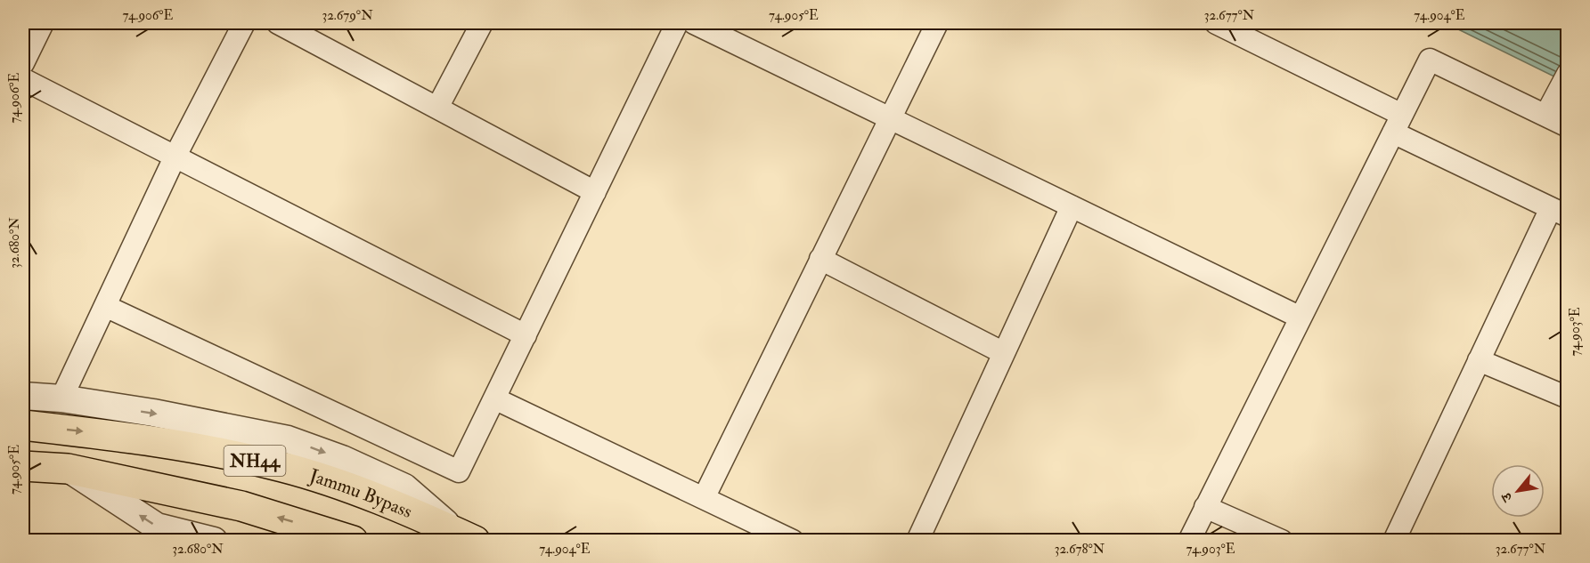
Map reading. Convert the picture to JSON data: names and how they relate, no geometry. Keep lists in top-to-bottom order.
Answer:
{
  "streets": {
    "highway": ["NH44", "Jammu Bypass"]
  },
  "north": "bottom left",
  "coordinates": [
    "74.906°E",
    "32.679°N",
    "74.905°E",
    "32.677°N",
    "74.904°E",
    "32.680°N",
    "74.903°E",
    "32.678°N"
  ]
}
